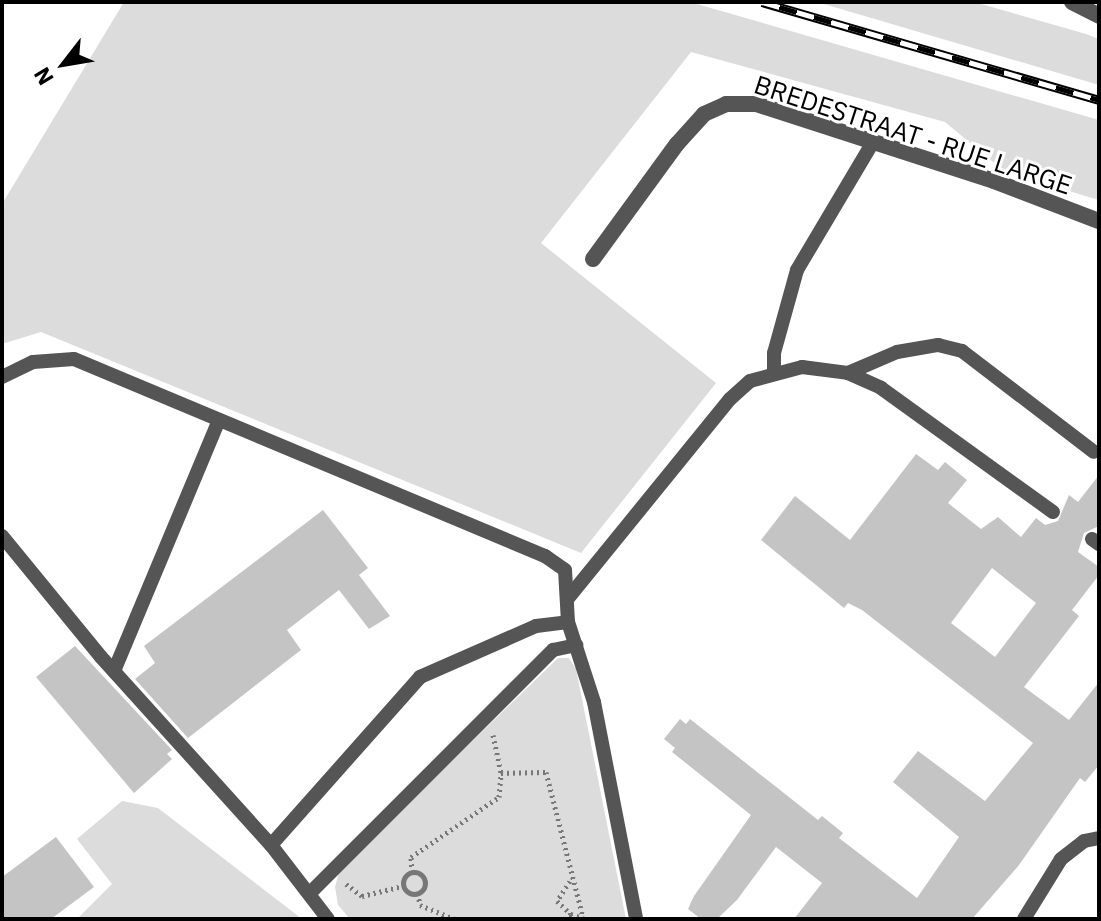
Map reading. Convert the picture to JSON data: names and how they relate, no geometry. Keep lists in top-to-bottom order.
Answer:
{
  "streets": {
    "street": ["BREDESTRAAT - RUE LARGE"]
  },
  "north": "bottom left"
}
